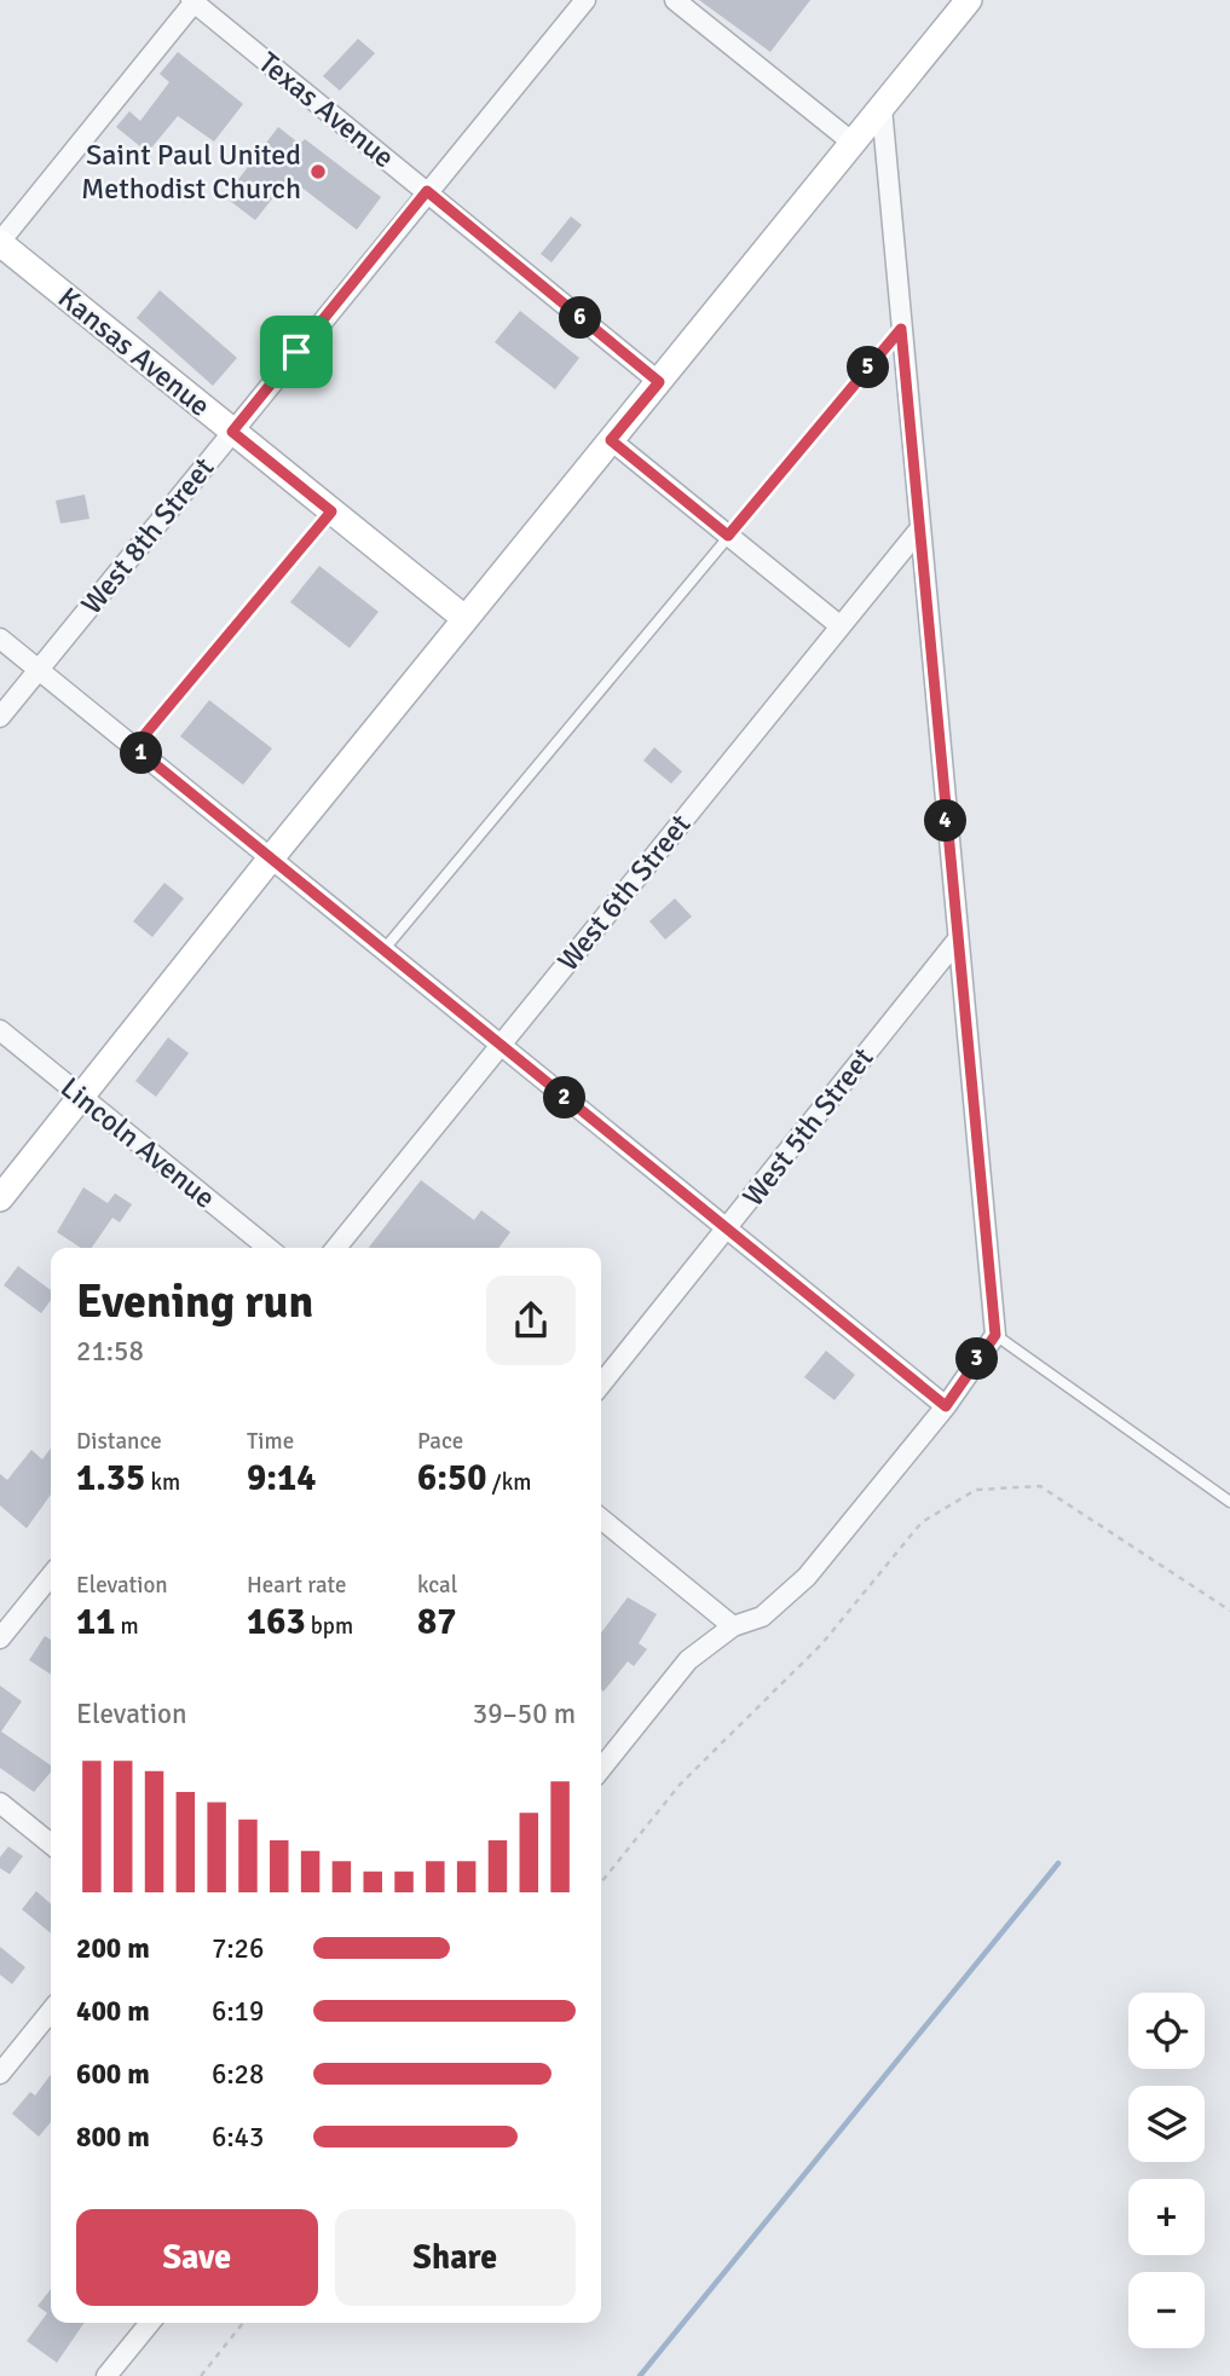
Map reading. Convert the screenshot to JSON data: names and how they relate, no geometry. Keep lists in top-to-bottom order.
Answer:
{
  "streets": {
    "main road": ["Kansas Avenue"],
    "street": [
      "Texas Avenue",
      "West 8th Street",
      "West 6th Street",
      "West 5th Street",
      "Lincoln Avenue"
    ]
  },
  "crossings": [
    ["Texas Avenue", "West 8th Street"],
    ["Kansas Avenue", "West 8th Street"]
  ],
  "places": ["Saint Paul United Methodist Church"],
  "page": {
    "pins": [
      "6",
      "5",
      "1",
      "4",
      "2",
      "3"
    ],
    "heading": ["Evening run", "21:58"],
    "stats": [
      ["Distance", "1.35 km"],
      ["Time", "9:14"],
      ["Pace", "6:50 /km"],
      ["Elevation", "11 m"],
      ["Heart rate", "163 bpm"],
      ["kcal", "87"]
    ],
    "chart": ["Elevation", "39–50 m"],
    "list": [
      {
        "name": "200 m",
        "note": "7:26"
      },
      {
        "name": "400 m",
        "note": "6:19"
      },
      {
        "name": "600 m",
        "note": "6:28"
      },
      {
        "name": "800 m",
        "note": "6:43"
      }
    ],
    "map_buttons": ["+", "−"],
    "buttons": ["Save", "Share"]
  }
}
